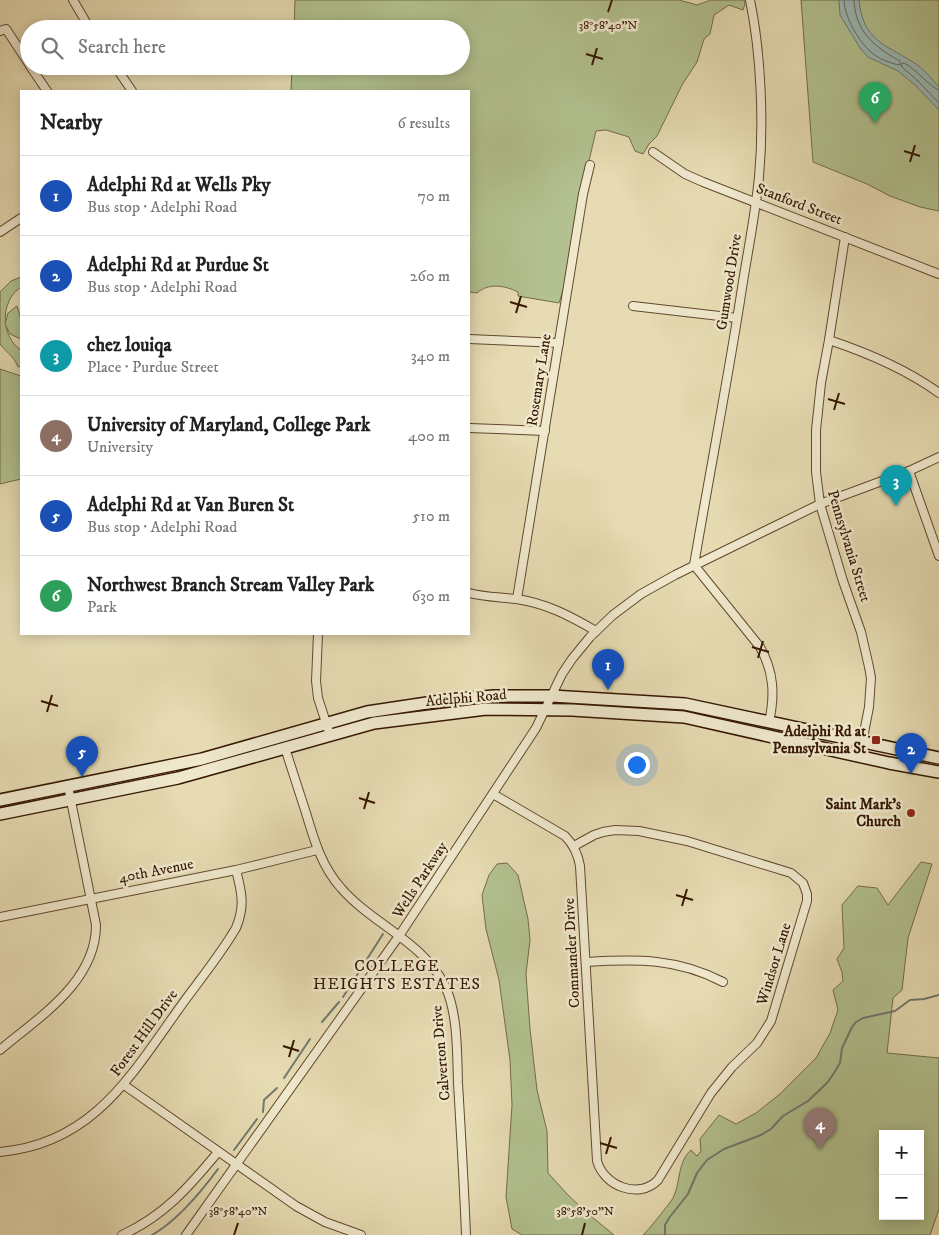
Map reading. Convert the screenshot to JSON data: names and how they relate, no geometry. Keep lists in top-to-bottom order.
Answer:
{
  "streets": {
    "main road": ["Adelphi Road"],
    "street": [
      "Stanford Street",
      "Gumwood Drive",
      "Rosemary Lane",
      "Pennsylvania Street",
      "40th Avenue",
      "Wells Parkway",
      "Commander Drive",
      "Windsor Lane",
      "Forest Hill Drive",
      "Calverton Drive"
    ]
  },
  "crossings": [
    ["Stanford Street", "Gumwood Drive"],
    ["Stanford Street", "Pennsylvania Street"],
    ["Gumwood Drive", "Wells Parkway"],
    ["Pennsylvania Street", "Adelphi Road"],
    ["Pennsylvania Street", "Wells Parkway"],
    ["Adelphi Road", "Wells Parkway"],
    ["Adelphi Road", "Calverton Drive"],
    ["40th Avenue", "Forest Hill Drive"],
    ["40th Avenue", "Calverton Drive"],
    ["Wells Parkway", "Calverton Drive"],
    ["Commander Drive", "Windsor Lane"]
  ],
  "districts": ["COLLEGE HEIGHTS ESTATES"],
  "places": {
    "transit": ["Adelphi Rd at Pennsylvania St"],
    "other": ["Saint Mark's Church"]
  },
  "page": {
    "search": "Search here",
    "pins": [
      "6",
      "3",
      "1",
      "2",
      "5",
      "4"
    ],
    "heading": ["Nearby", "6 results"],
    "list": [
      {
        "mark": "1",
        "name": "Adelphi Rd at Wells Pky",
        "note": "Bus stop · Adelphi Road",
        "value": "70 m"
      },
      {
        "mark": "2",
        "name": "Adelphi Rd at Purdue St",
        "note": "Bus stop · Adelphi Road",
        "value": "260 m"
      },
      {
        "mark": "3",
        "name": "chez louiqa",
        "note": "Place · Purdue Street",
        "value": "340 m"
      },
      {
        "mark": "4",
        "name": "University of Maryland, College Park",
        "note": "University",
        "value": "400 m"
      },
      {
        "mark": "5",
        "name": "Adelphi Rd at Van Buren St",
        "note": "Bus stop · Adelphi Road",
        "value": "510 m"
      },
      {
        "mark": "6",
        "name": "Northwest Branch Stream Valley Park",
        "note": "Park",
        "value": "630 m"
      }
    ],
    "map_buttons": ["+", "−"]
  },
  "coordinates": ["38°58'40\"N", "38°58'50\"N"]
}
